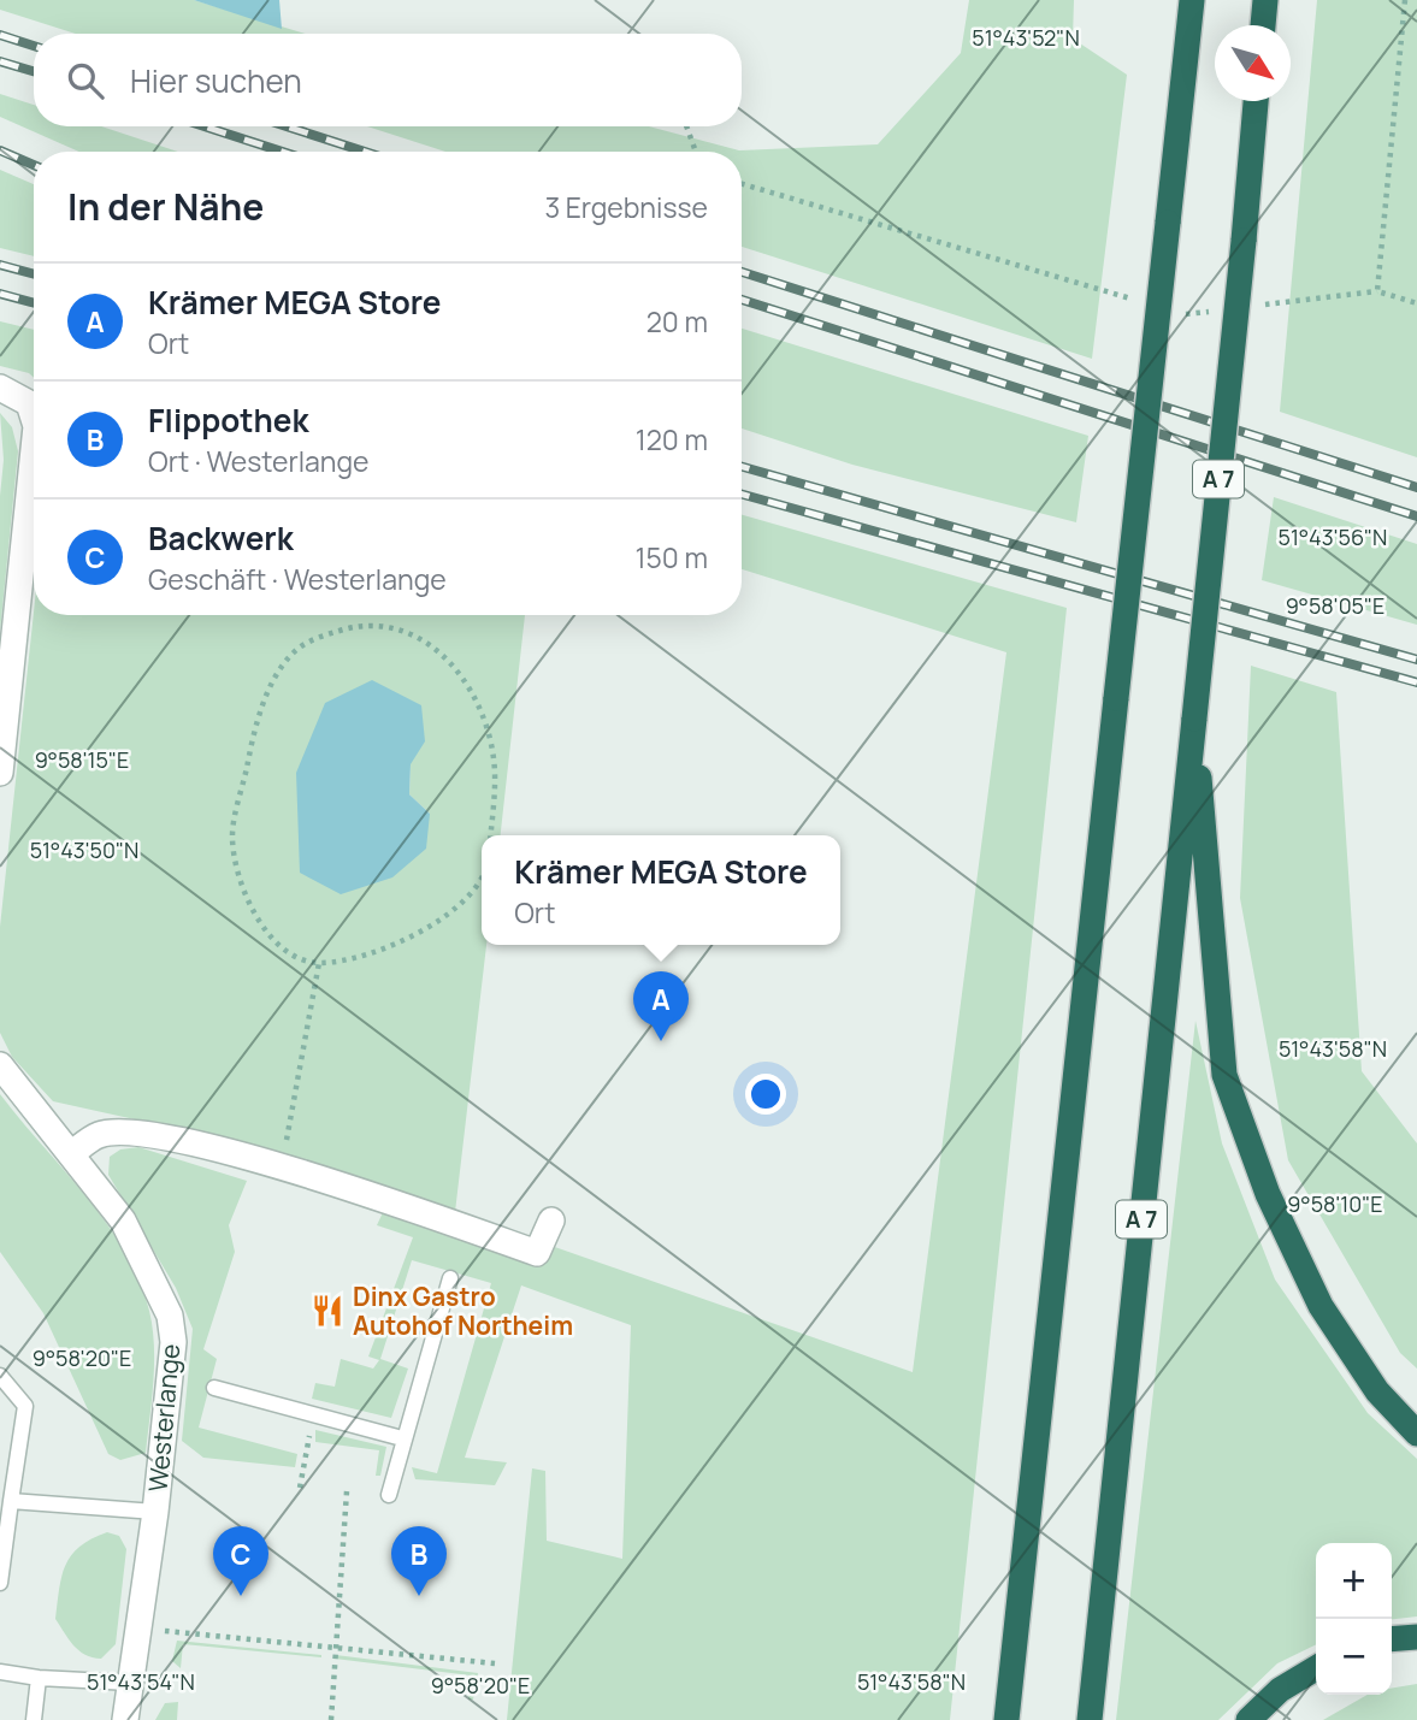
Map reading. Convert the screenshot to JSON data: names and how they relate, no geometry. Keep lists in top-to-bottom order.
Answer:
{
  "streets": {
    "highway": ["A 7"],
    "street": ["Westerlange"]
  },
  "places": {
    "restaurant": ["Dinx Gastro Autohof Northeim"]
  },
  "north": "bottom right",
  "page": {
    "search": "Hier suchen",
    "heading": ["In der Nähe", "3 Ergebnisse"],
    "list": [
      {
        "mark": "A",
        "name": "Krämer MEGA Store",
        "note": "Ort",
        "value": "20 m"
      },
      {
        "mark": "B",
        "name": "Flippothek",
        "note": "Ort · Westerlange",
        "value": "120 m"
      },
      {
        "mark": "C",
        "name": "Backwerk",
        "note": "Geschäft · Westerlange",
        "value": "150 m"
      }
    ],
    "popup": ["Krämer MEGA Store", "Ort"],
    "pins": ["A", "B", "C"],
    "map_buttons": ["+", "−"]
  },
  "coordinates": [
    "51°43'52\"N",
    "51°43'56\"N",
    "9°58'05\"E",
    "9°58'15\"E",
    "51°43'50\"N",
    "51°43'58\"N",
    "9°58'10\"E",
    "9°58'20\"E",
    "51°43'54\"N"
  ]
}
